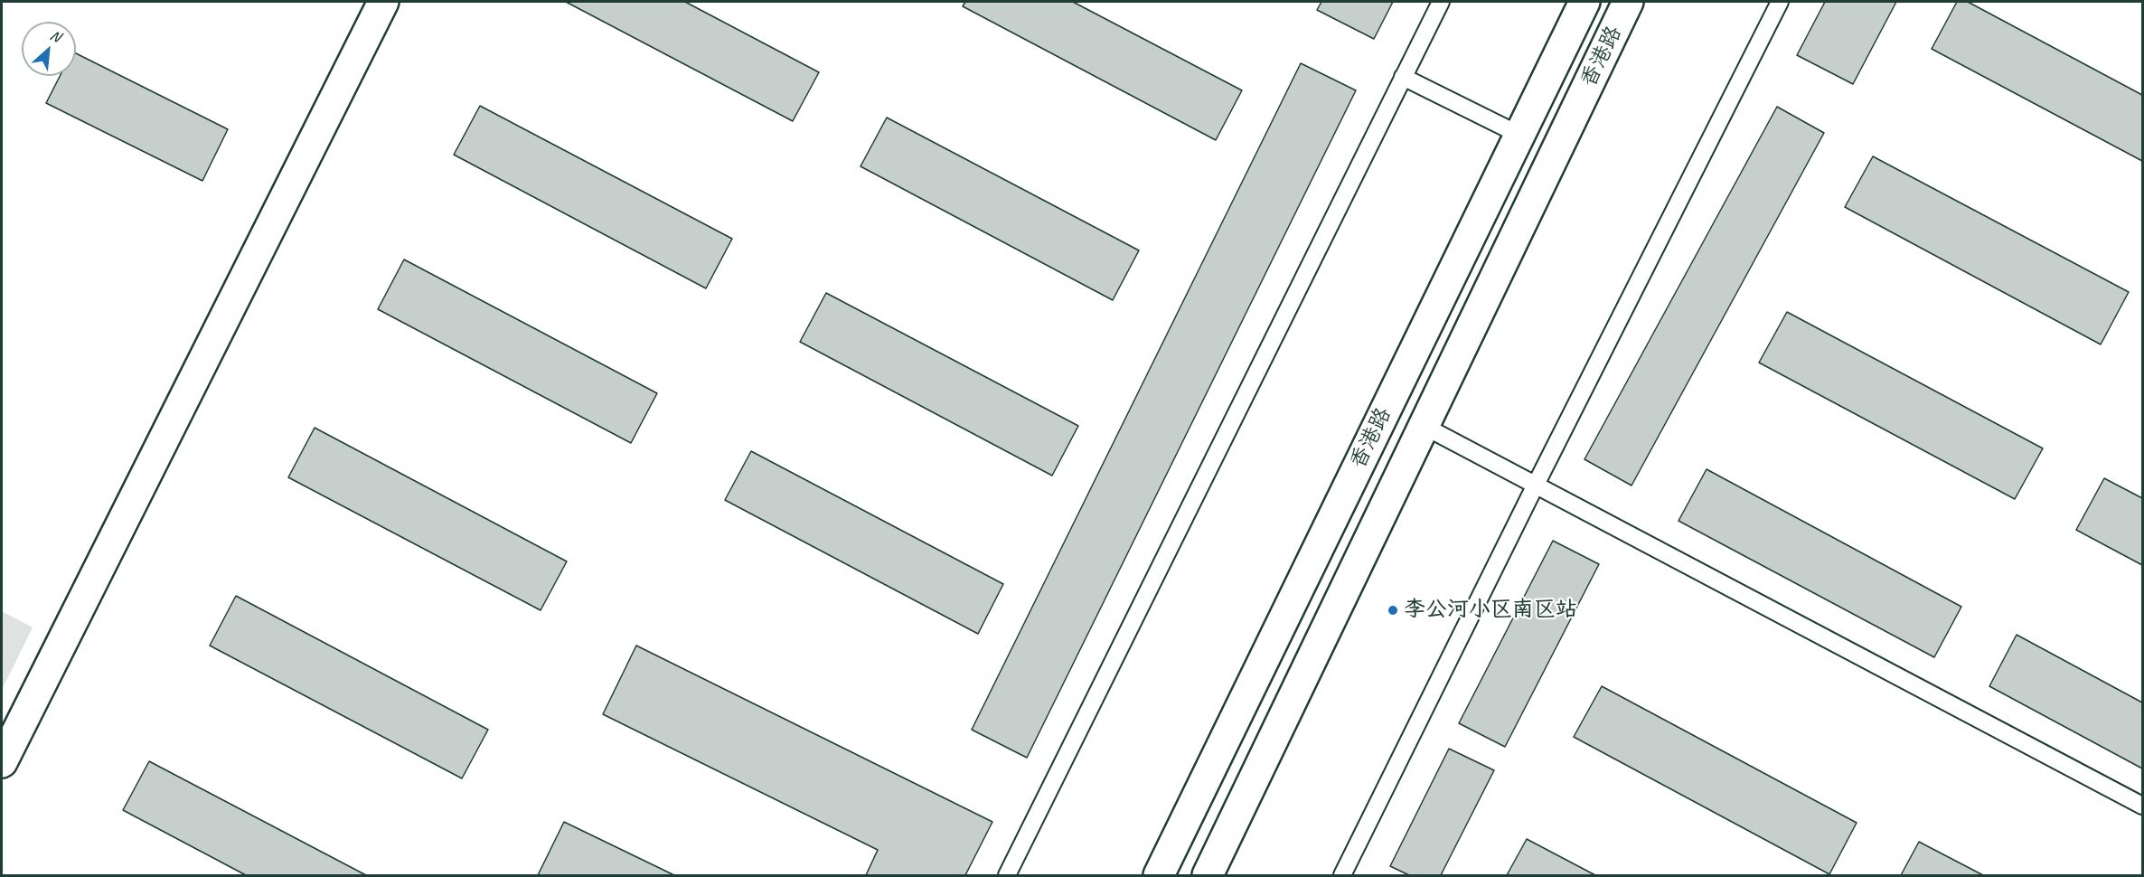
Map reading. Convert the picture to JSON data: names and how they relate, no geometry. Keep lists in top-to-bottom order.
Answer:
{
  "streets": {
    "main road": ["香港路"]
  },
  "places": ["李公河小区南区站"],
  "north": "top right"
}
